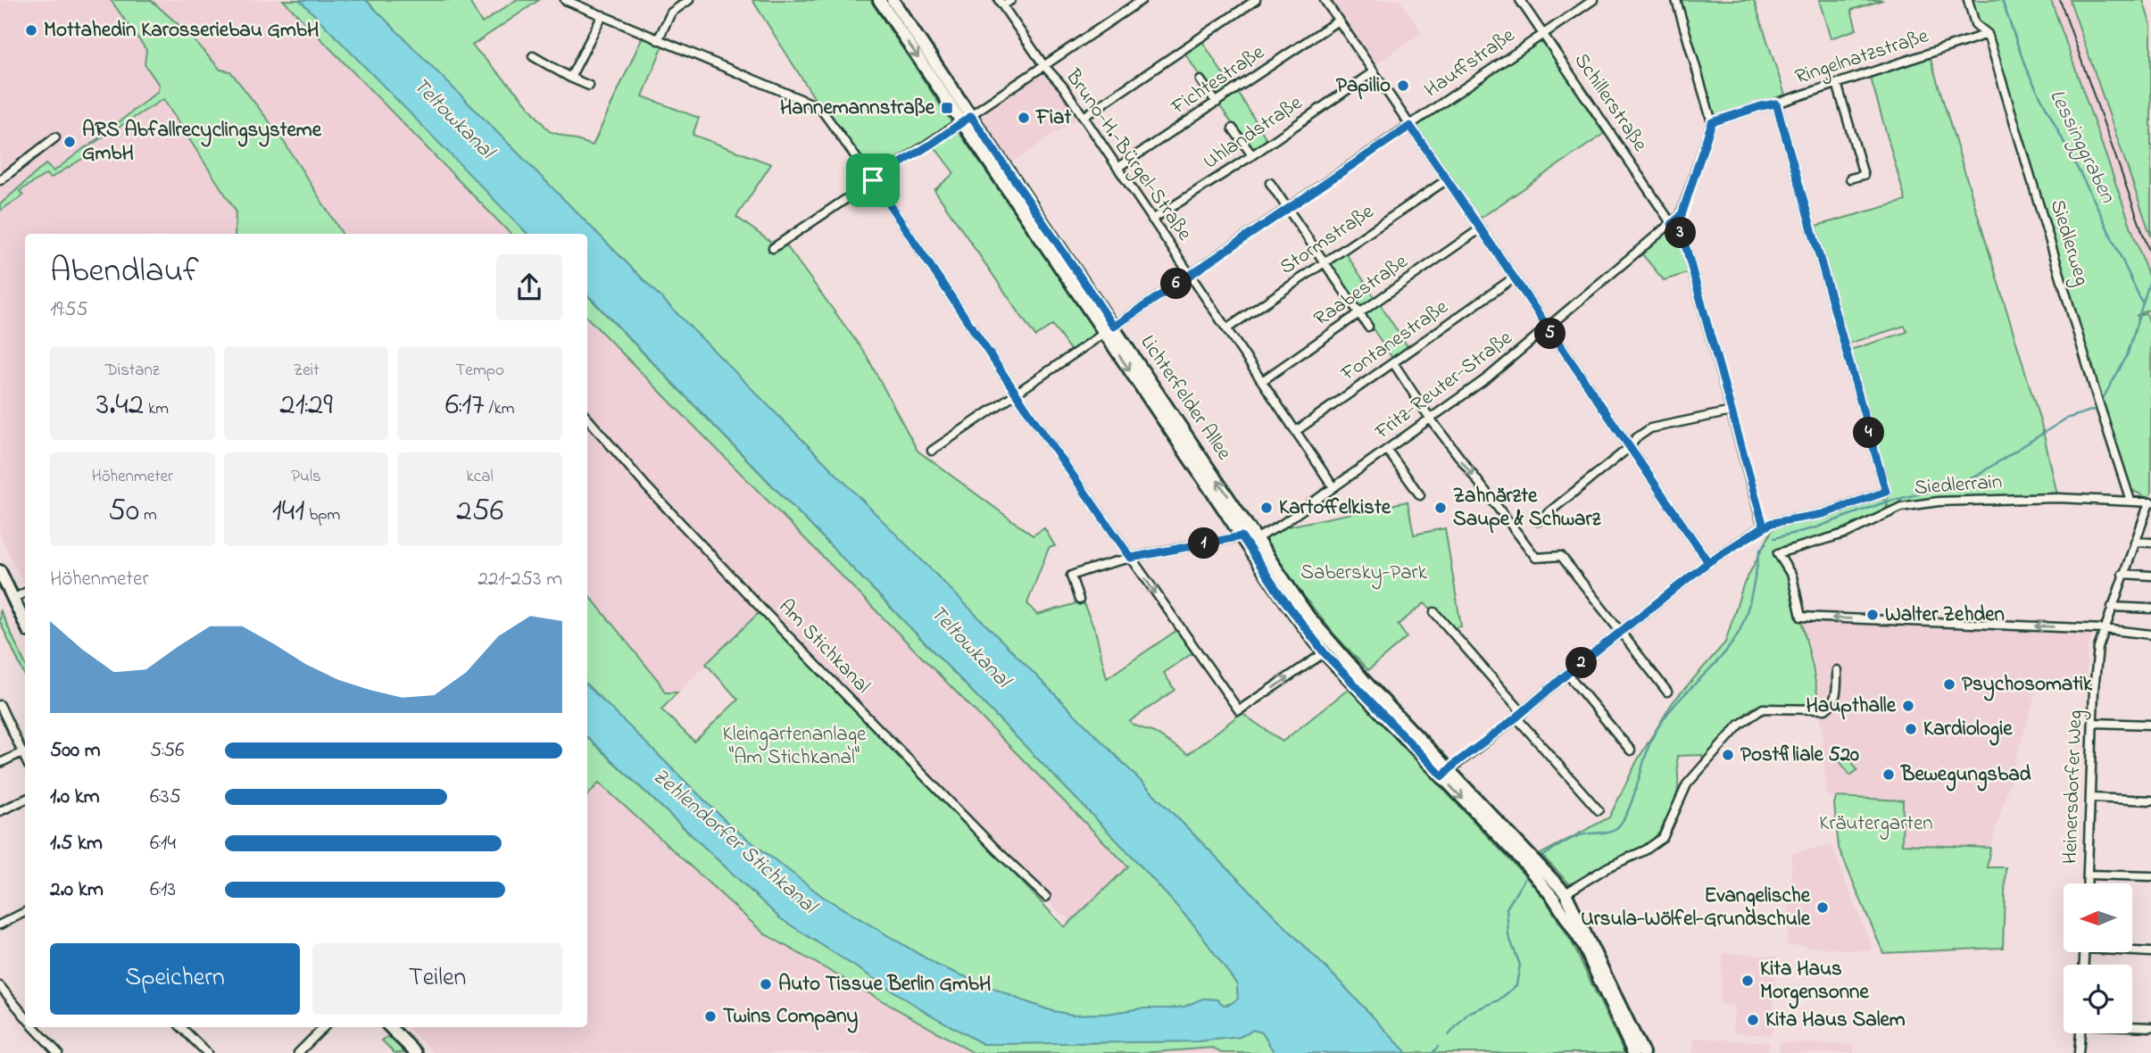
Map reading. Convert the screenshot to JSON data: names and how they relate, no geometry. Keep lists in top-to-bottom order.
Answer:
{
  "streets": {
    "main road": ["Lichterfelder Allee"],
    "street": [
      "Ringelnatzstraße",
      "Hauffstraße",
      "Fichtestraße",
      "Schillerstraße",
      "Uhlandstraße",
      "Bruno-H.-Bürgel-Straße",
      "Stormstraße",
      "Siedlerweg",
      "Raabestraße",
      "Fontanestraße",
      "Fritz-Reuter-Straße",
      "Siedlerrain",
      "Am Stichkanal",
      "Heinersdorfer Weg"
    ]
  },
  "crossings": [
    ["Ringelnatzstraße", "Siedlerweg"],
    ["Ringelnatzstraße", "Fritz-Reuter-Straße"],
    ["Hauffstraße", "Schillerstraße"],
    ["Hauffstraße", "Bruno-H.-Bürgel-Straße"],
    ["Hauffstraße", "Lichterfelder Allee"],
    ["Fichtestraße", "Bruno-H.-Bürgel-Straße"],
    ["Schillerstraße", "Fritz-Reuter-Straße"],
    ["Uhlandstraße", "Bruno-H.-Bürgel-Straße"],
    ["Bruno-H.-Bürgel-Straße", "Stormstraße"],
    ["Bruno-H.-Bürgel-Straße", "Raabestraße"],
    ["Bruno-H.-Bürgel-Straße", "Fontanestraße"],
    ["Bruno-H.-Bürgel-Straße", "Fritz-Reuter-Straße"],
    ["Siedlerweg", "Siedlerrain"],
    ["Fritz-Reuter-Straße", "Lichterfelder Allee"],
    ["Siedlerrain", "Heinersdorfer Weg"]
  ],
  "water": ["Teltowkanal", "Lessinggraben", "Zehlendorfer Stichkanal"],
  "parks": ["Sabersky-Park", "Kleingartenanlage \"Am Stichkanal\"", "Kräutergarten"],
  "places": {
    "other": [
      "Mottahedin Karosseriebau GmbH",
      "Papilio",
      "Fiat",
      "ARS Abfallrecyclingsysteme GmbH",
      "Kartoffelkiste",
      "Zahnärzte Saupe & Schwarz",
      "Walter Zehden",
      "Psychosomatik",
      "Haupthalle",
      "Kardiologie",
      "Postfiliale 520",
      "Bewegungsbad",
      "Evangelische Ursula-Wölfel-Grundschule",
      "Kita Haus Morgensonne",
      "Auto Tissue Berlin GmbH",
      "Twins Company",
      "Kita Haus Salem"
    ],
    "transit": ["Hannemannstraße"]
  },
  "north": "left",
  "page": {
    "pins": [
      "3",
      "6",
      "5",
      "4",
      "1",
      "2"
    ],
    "heading": ["Abendlauf", "19:55"],
    "stats": [
      ["Distanz", "3.42 km"],
      ["Zeit", "21:29"],
      ["Tempo", "6:17 /km"],
      ["Höhenmeter", "50 m"],
      ["Puls", "141 bpm"],
      ["kcal", "256"]
    ],
    "chart": ["Höhenmeter", "221–253 m"],
    "list": [
      {
        "name": "500 m",
        "note": "5:56"
      },
      {
        "name": "1.0 km",
        "note": "6:35"
      },
      {
        "name": "1.5 km",
        "note": "6:14"
      },
      {
        "name": "2.0 km",
        "note": "6:13"
      }
    ],
    "buttons": ["Speichern", "Teilen"]
  }
}
